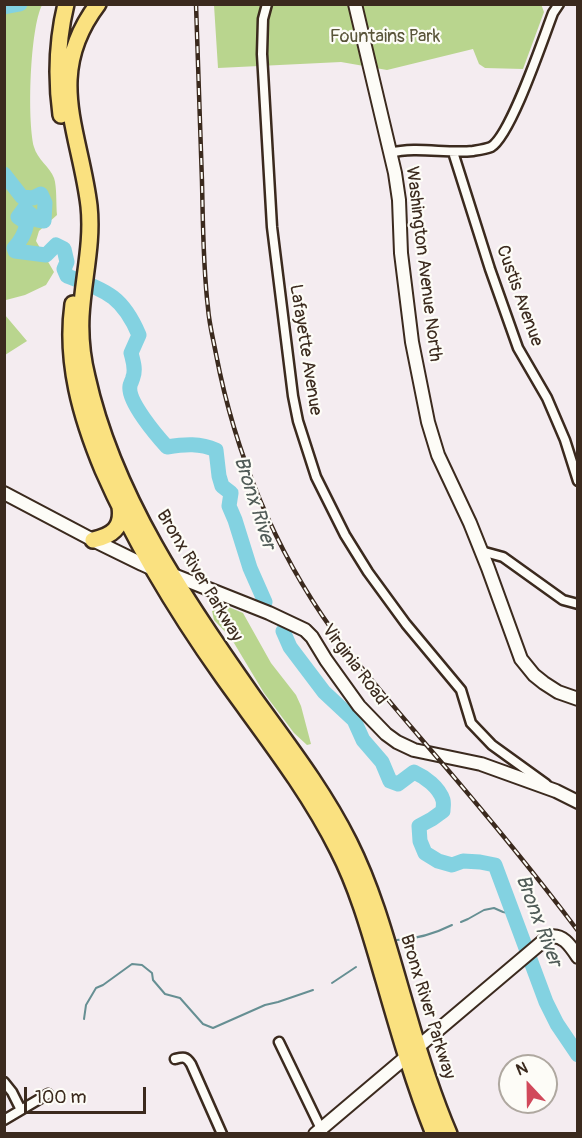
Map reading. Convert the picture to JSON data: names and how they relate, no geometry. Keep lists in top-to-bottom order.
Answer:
{
  "streets": {
    "highway": ["Bronx River Parkway"],
    "street": [
      "Washington Avenue North",
      "Custis Avenue",
      "Lafayette Avenue",
      "Virginia Road"
    ]
  },
  "crossings": [
    ["Lafayette Avenue", "Virginia Road"],
    ["Bronx River Parkway", "Virginia Road"]
  ],
  "water": ["Bronx River"],
  "parks": ["Fountains Park"],
  "scale_bar": "100 m",
  "north": "top"
}
